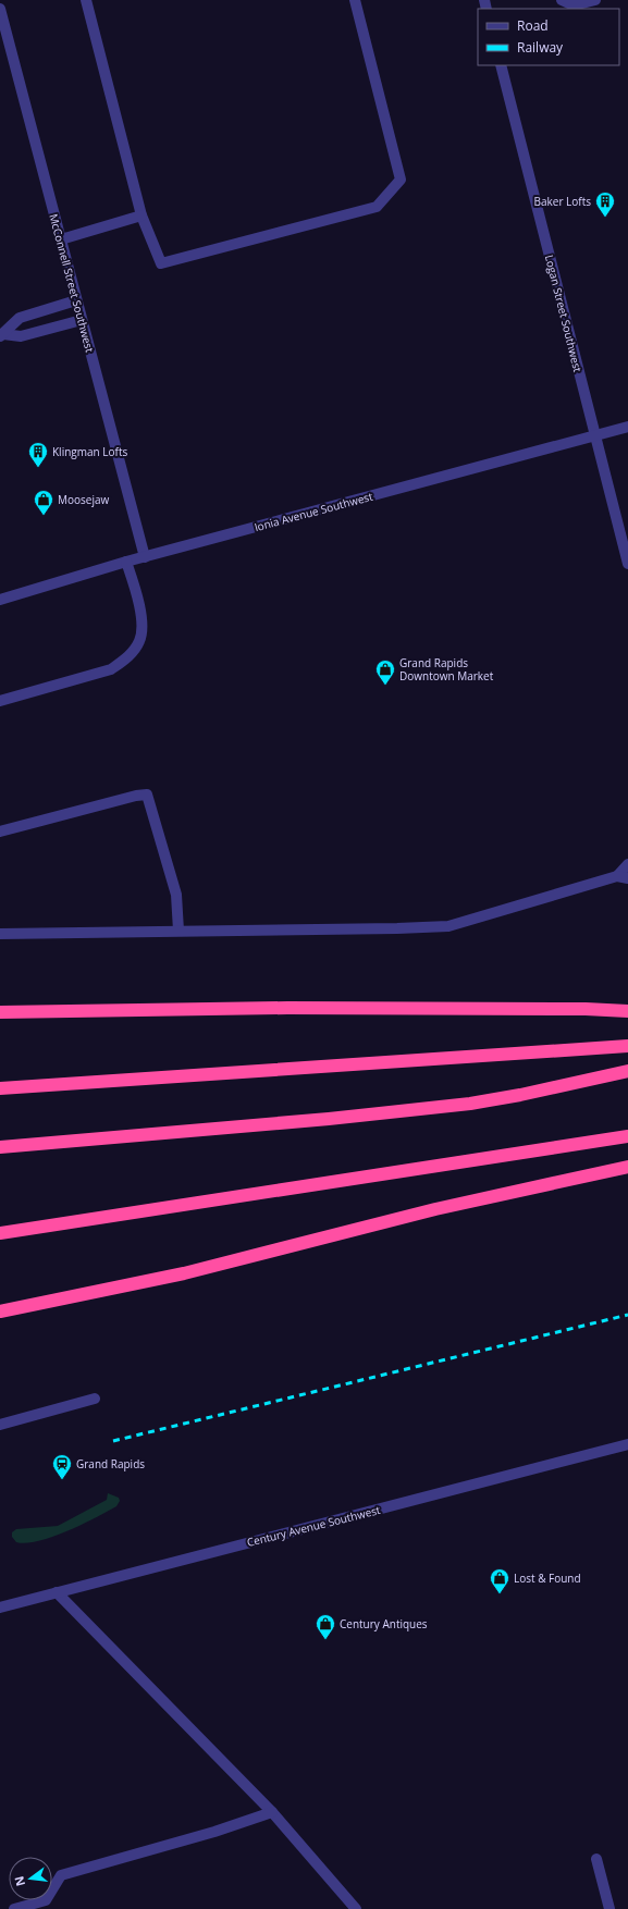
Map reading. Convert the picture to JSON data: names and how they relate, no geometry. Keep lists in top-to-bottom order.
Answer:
{
  "streets": {
    "street": [
      "McConnell Street Southwest",
      "Logan Street Southwest",
      "Ionia Avenue Southwest",
      "Century Avenue Southwest"
    ]
  },
  "crossings": [
    ["McConnell Street Southwest", "Ionia Avenue Southwest"],
    ["Logan Street Southwest", "Ionia Avenue Southwest"]
  ],
  "places": {
    "building": ["Baker Lofts", "Klingman Lofts"],
    "shop": [
      "Moosejaw",
      "Grand Rapids Downtown Market",
      "Lost & Found",
      "Century Antiques"
    ],
    "station": ["Grand Rapids"]
  },
  "legend": ["Road", "Railway"],
  "north": "left"
}
